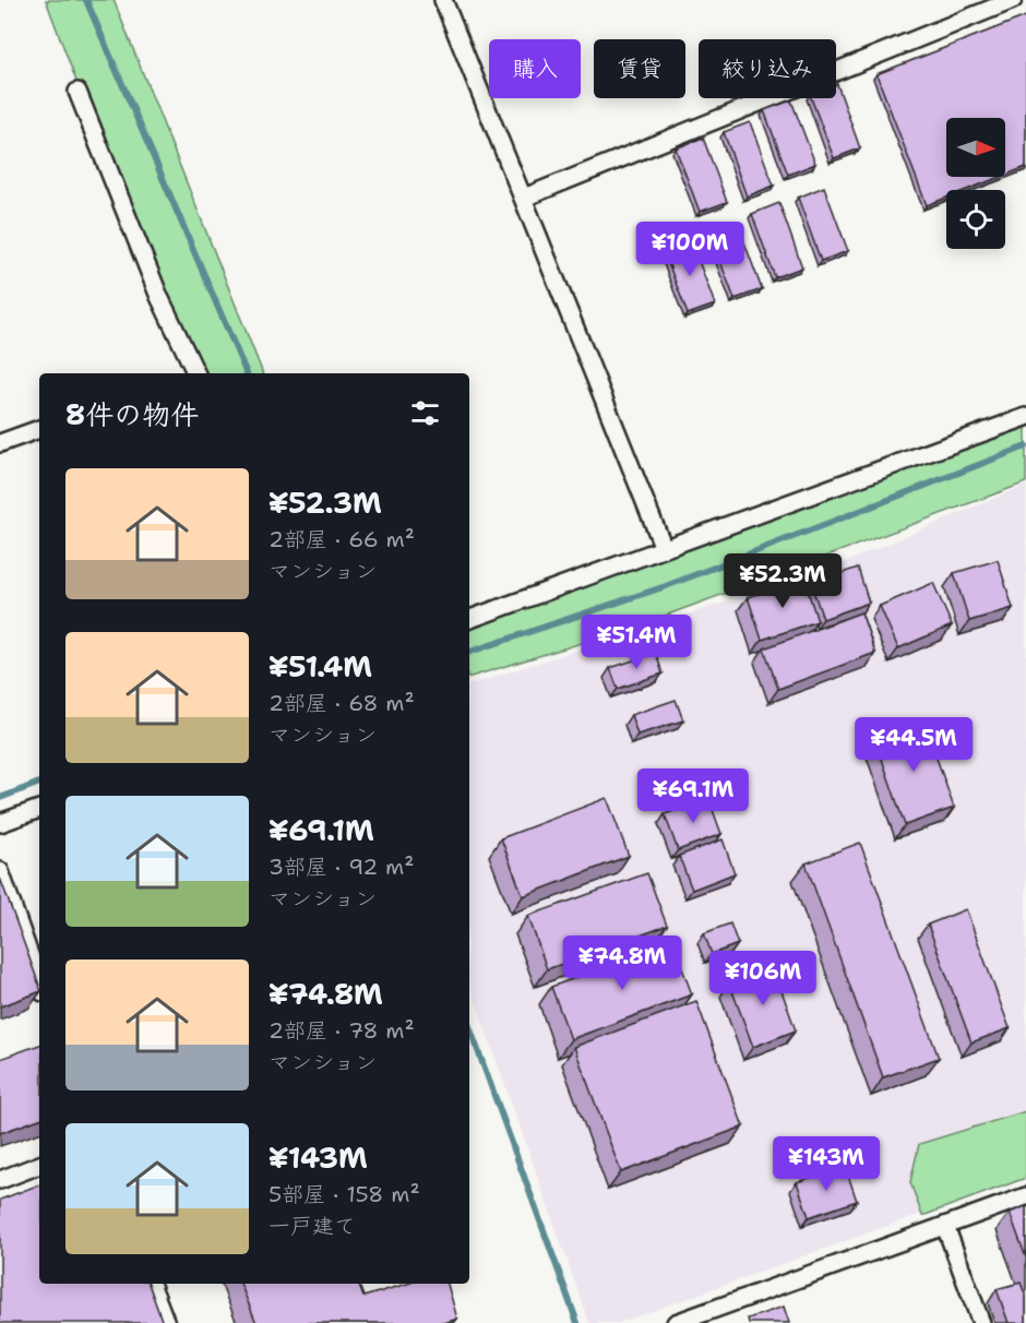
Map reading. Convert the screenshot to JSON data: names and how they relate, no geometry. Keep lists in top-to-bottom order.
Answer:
{
  "north": "right",
  "page": {
    "chip": ["購入", "賃貸", "絞り込み"],
    "price": [
      "¥100M",
      "¥52.3M",
      "¥51.4M",
      "¥44.5M",
      "¥69.1M",
      "¥74.8M",
      "¥106M",
      "¥143M"
    ],
    "heading": "8件の物件",
    "list": [
      {
        "name": "¥52.3M",
        "note": "2部屋 · 66 m² · マンション"
      },
      {
        "name": "¥51.4M",
        "note": "2部屋 · 68 m² · マンション"
      },
      {
        "name": "¥69.1M",
        "note": "3部屋 · 92 m² · マンション"
      },
      {
        "name": "¥74.8M",
        "note": "2部屋 · 78 m² · マンション"
      },
      {
        "name": "¥143M",
        "note": "5部屋 · 158 m² · 一戸建て"
      }
    ]
  }
}
